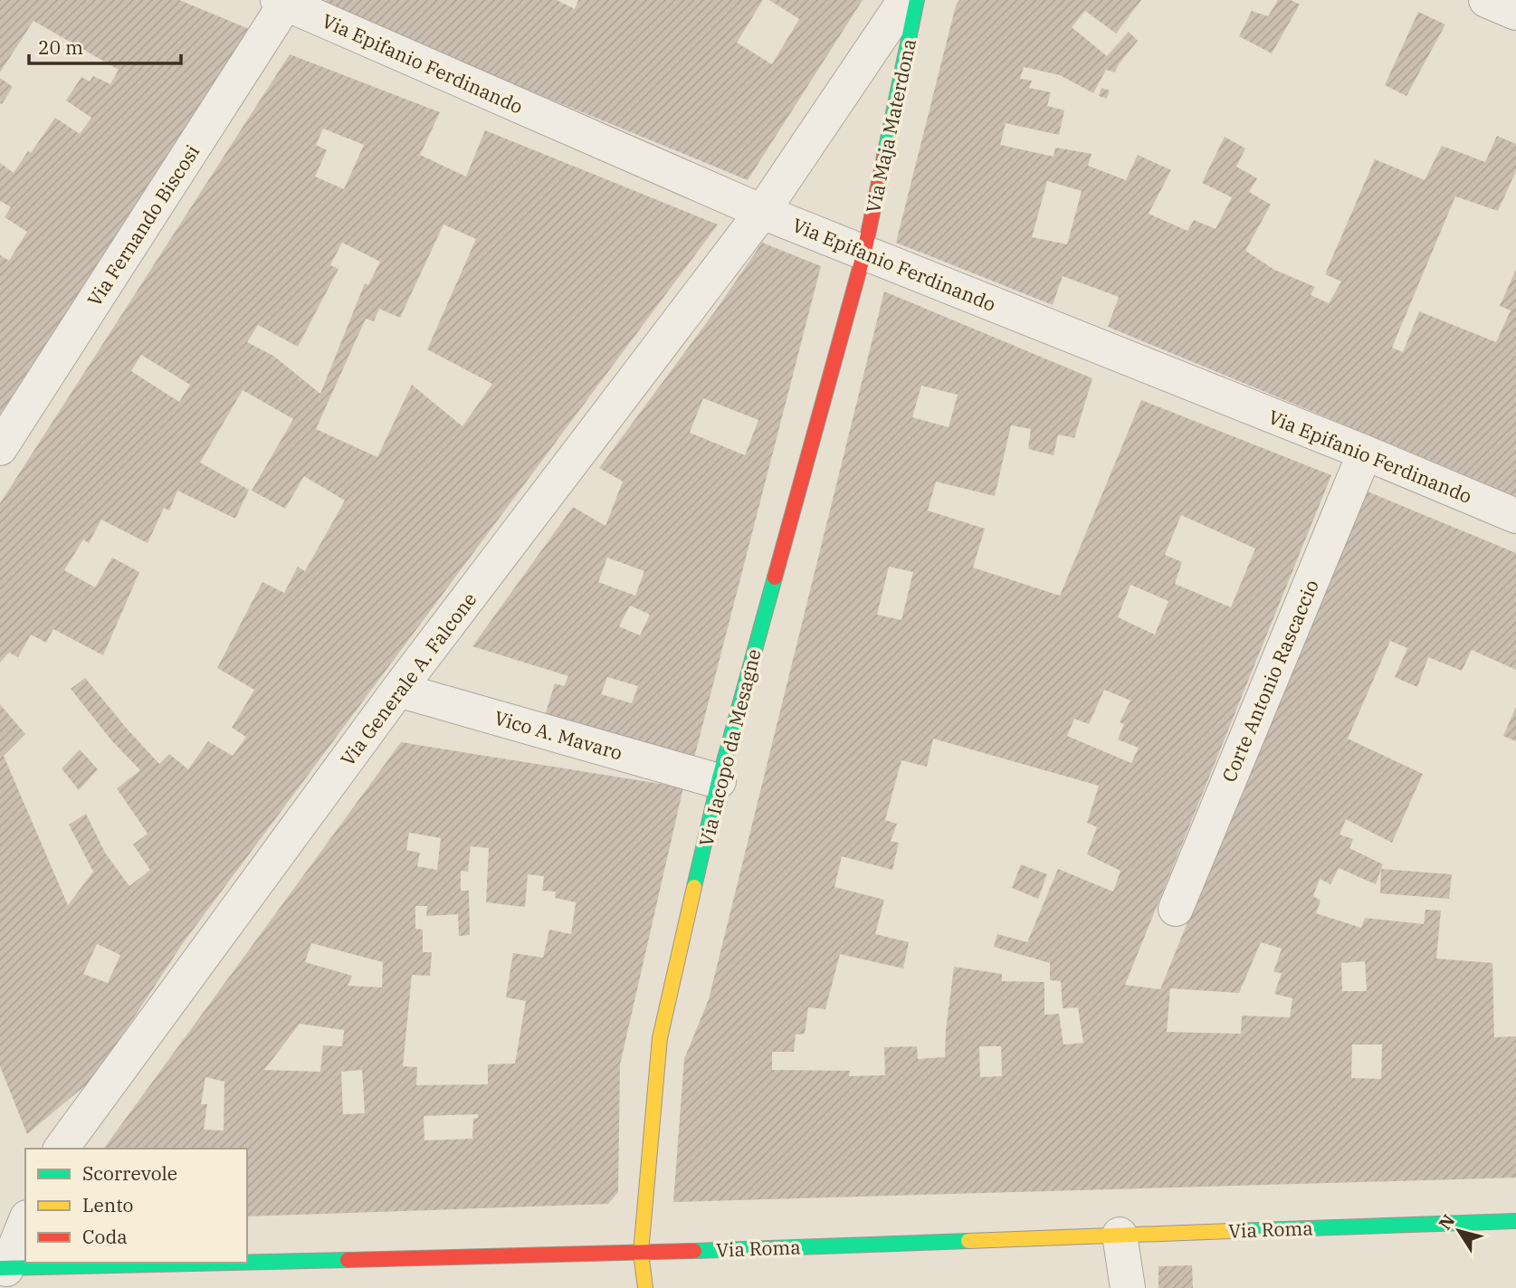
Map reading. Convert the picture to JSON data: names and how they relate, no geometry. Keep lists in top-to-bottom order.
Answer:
{
  "streets": {
    "street": [
      "Via Epifanio Ferdinando",
      "Via Maja Materdona",
      "Via Fernando Biscosi",
      "Via Generale A. Falcone",
      "Corte Antonio Rascaccio",
      "Vico A. Mavaro",
      "Via Iacopo da Mesagne",
      "Via Roma"
    ]
  },
  "crossings": [
    ["Via Epifanio Ferdinando", "Via Maja Materdona"],
    ["Via Epifanio Ferdinando", "Via Fernando Biscosi"],
    ["Via Epifanio Ferdinando", "Via Generale A. Falcone"],
    ["Via Epifanio Ferdinando", "Corte Antonio Rascaccio"],
    ["Via Epifanio Ferdinando", "Via Iacopo da Mesagne"],
    ["Via Maja Materdona", "Via Generale A. Falcone"],
    ["Via Maja Materdona", "Via Iacopo da Mesagne"],
    ["Via Generale A. Falcone", "Vico A. Mavaro"],
    ["Vico A. Mavaro", "Via Iacopo da Mesagne"],
    ["Via Iacopo da Mesagne", "Via Roma"]
  ],
  "legend": ["Scorrevole", "Lento", "Coda"],
  "scale_bar": "20 m",
  "north": "top left"
}
